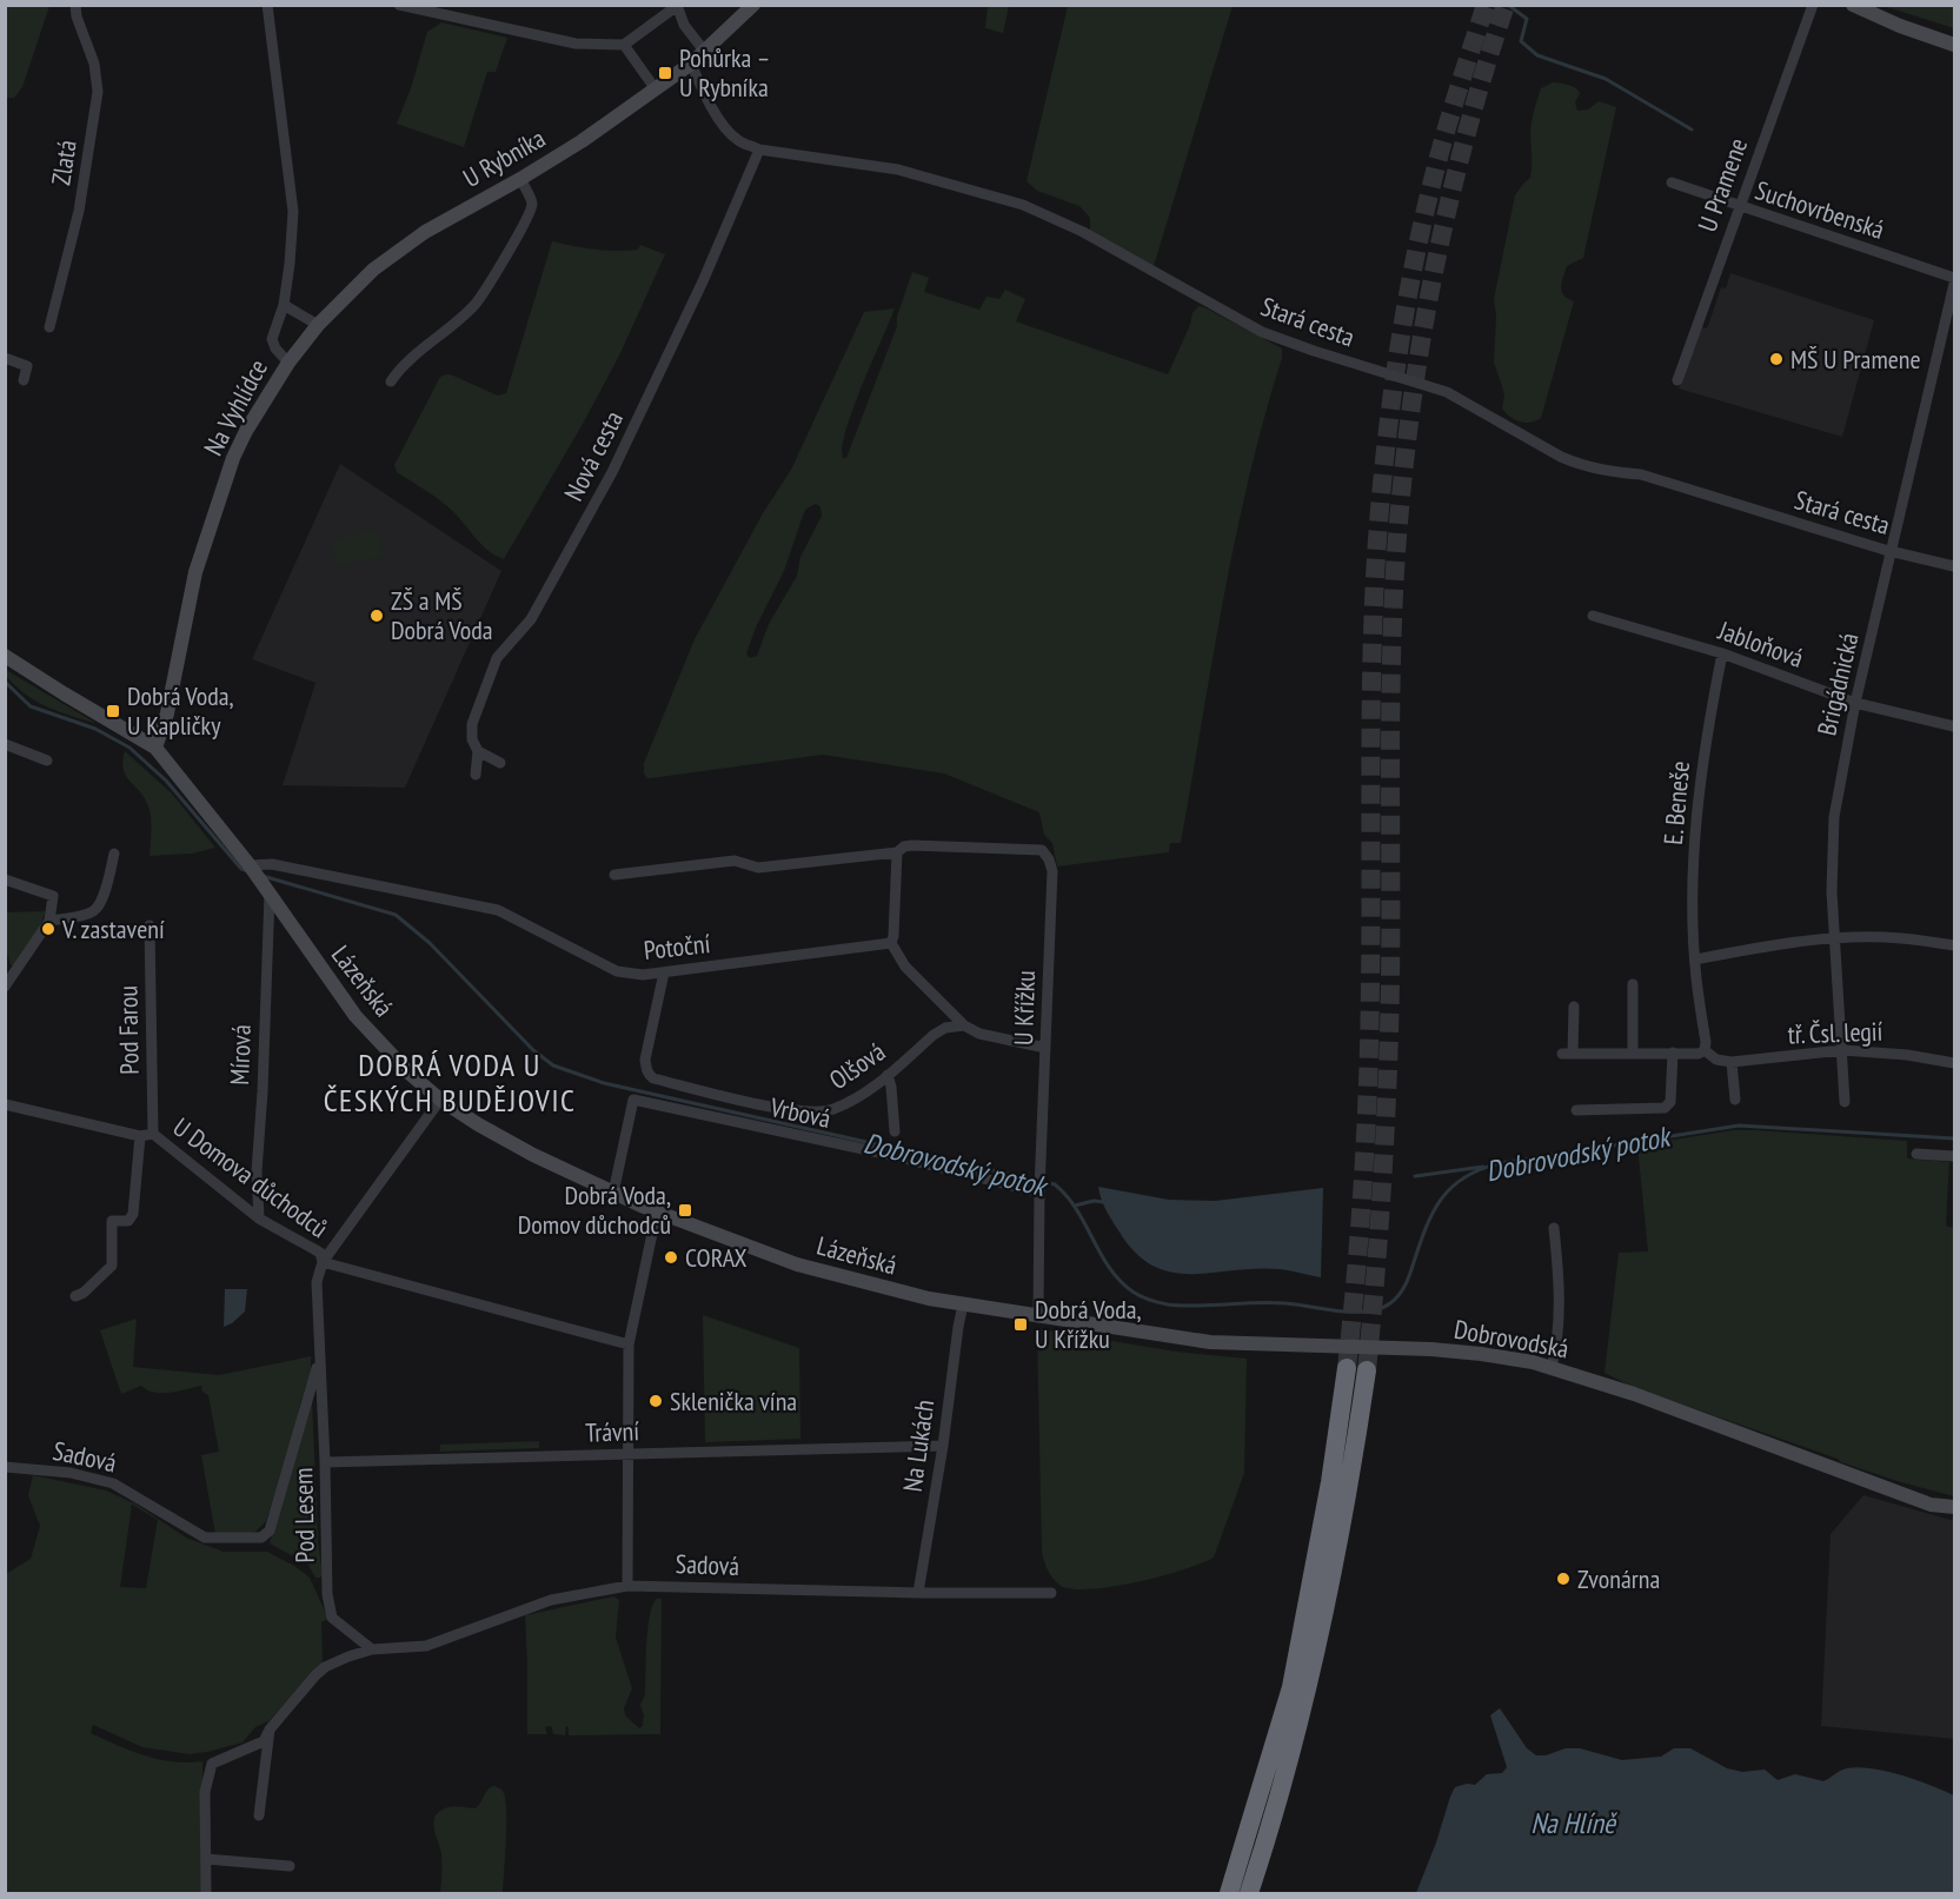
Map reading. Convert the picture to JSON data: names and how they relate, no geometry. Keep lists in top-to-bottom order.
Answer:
{
  "streets": {
    "street": [
      "U Rybníka",
      "Zlatá",
      "U Pramene",
      "Suchovrbenská",
      "Stará cesta",
      "Na Vyhlídce",
      "Nová cesta",
      "Jabloňová",
      "Brigádnická",
      "E. Beneše",
      "Potoční",
      "Lázeňská",
      "U Křížku",
      "Pod Farou",
      "tř. Čsl. legií",
      "Mírová",
      "Olšová",
      "Vrbová",
      "U Domova důchodců",
      "Dobrovodská",
      "Trávní",
      "Na Lukách",
      "Sadová",
      "Pod Lesem"
    ]
  },
  "crossings": [
    ["U Rybníka", "Stará cesta"],
    ["U Rybníka", "Na Vyhlídce"],
    ["U Pramene", "Suchovrbenská"],
    ["Stará cesta", "Nová cesta"],
    ["Stará cesta", "Brigádnická"],
    ["Na Vyhlídce", "Lázeňská"],
    ["Jabloňová", "Brigádnická"],
    ["Jabloňová", "E. Beneše"],
    ["Brigádnická", "tř. Čsl. legií"],
    ["E. Beneše", "tř. Čsl. legií"],
    ["Potoční", "Lázeňská"],
    ["Potoční", "Olšová"],
    ["Lázeňská", "U Křížku"],
    ["Lázeňská", "Mírová"],
    ["Lázeňská", "Vrbová"],
    ["Lázeňská", "Dobrovodská"],
    ["Lázeňská", "Na Lukách"],
    ["Lázeňská", "Pod Lesem"],
    ["U Křížku", "Vrbová"],
    ["U Křížku", "Dobrovodská"],
    ["Pod Farou", "U Domova důchodců"],
    ["Mírová", "U Domova důchodců"],
    ["U Domova důchodců", "Pod Lesem"],
    ["Trávní", "Na Lukách"],
    ["Trávní", "Pod Lesem"],
    ["Na Lukách", "Sadová"],
    ["Sadová", "Pod Lesem"]
  ],
  "districts": ["DOBRÁ VODA U ČESKÝCH BUDĚJOVIC"],
  "water": ["Dobrovodský potok", "Na Hlíně"],
  "places": {
    "transit": [
      "Pohůrka – U Rybníka",
      "Dobrá Voda, U Kapličky",
      "Dobrá Voda, Domov důchodců",
      "Dobrá Voda, U Křížku"
    ],
    "other": [
      "MŠ U Pramene",
      "ZŠ a MŠ Dobrá Voda",
      "V. zastavení",
      "CORAX",
      "Sklenička vína",
      "Zvonárna"
    ]
  }
}
